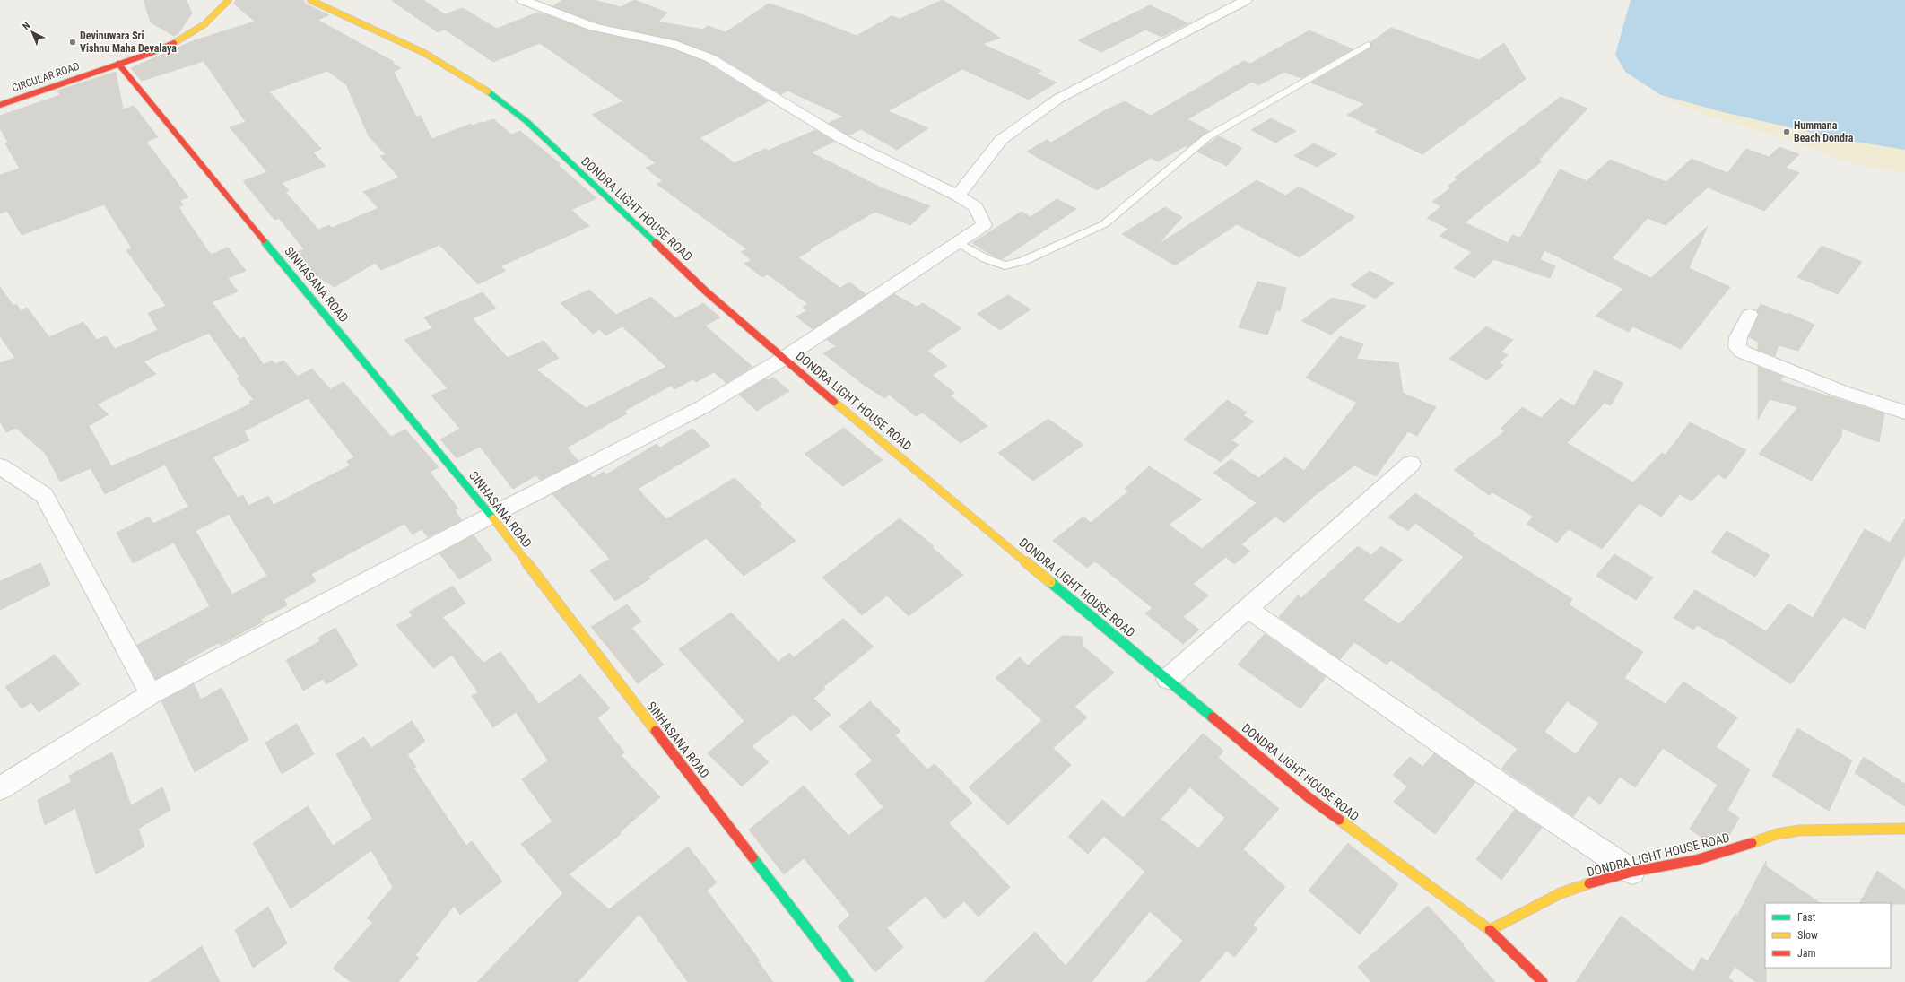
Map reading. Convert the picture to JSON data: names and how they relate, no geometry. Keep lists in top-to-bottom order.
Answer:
{
  "streets": {
    "main road": ["CIRCULAR ROAD", "DONDRA LIGHT HOUSE ROAD", "SINHASANA ROAD"]
  },
  "crossings": [
    ["CIRCULAR ROAD", "SINHASANA ROAD"]
  ],
  "places": ["Devinuwara Sri Vishnu Maha Devalaya", "Hummana Beach Dondra"],
  "legend": ["Fast", "Slow", "Jam"],
  "north": "top left"
}
